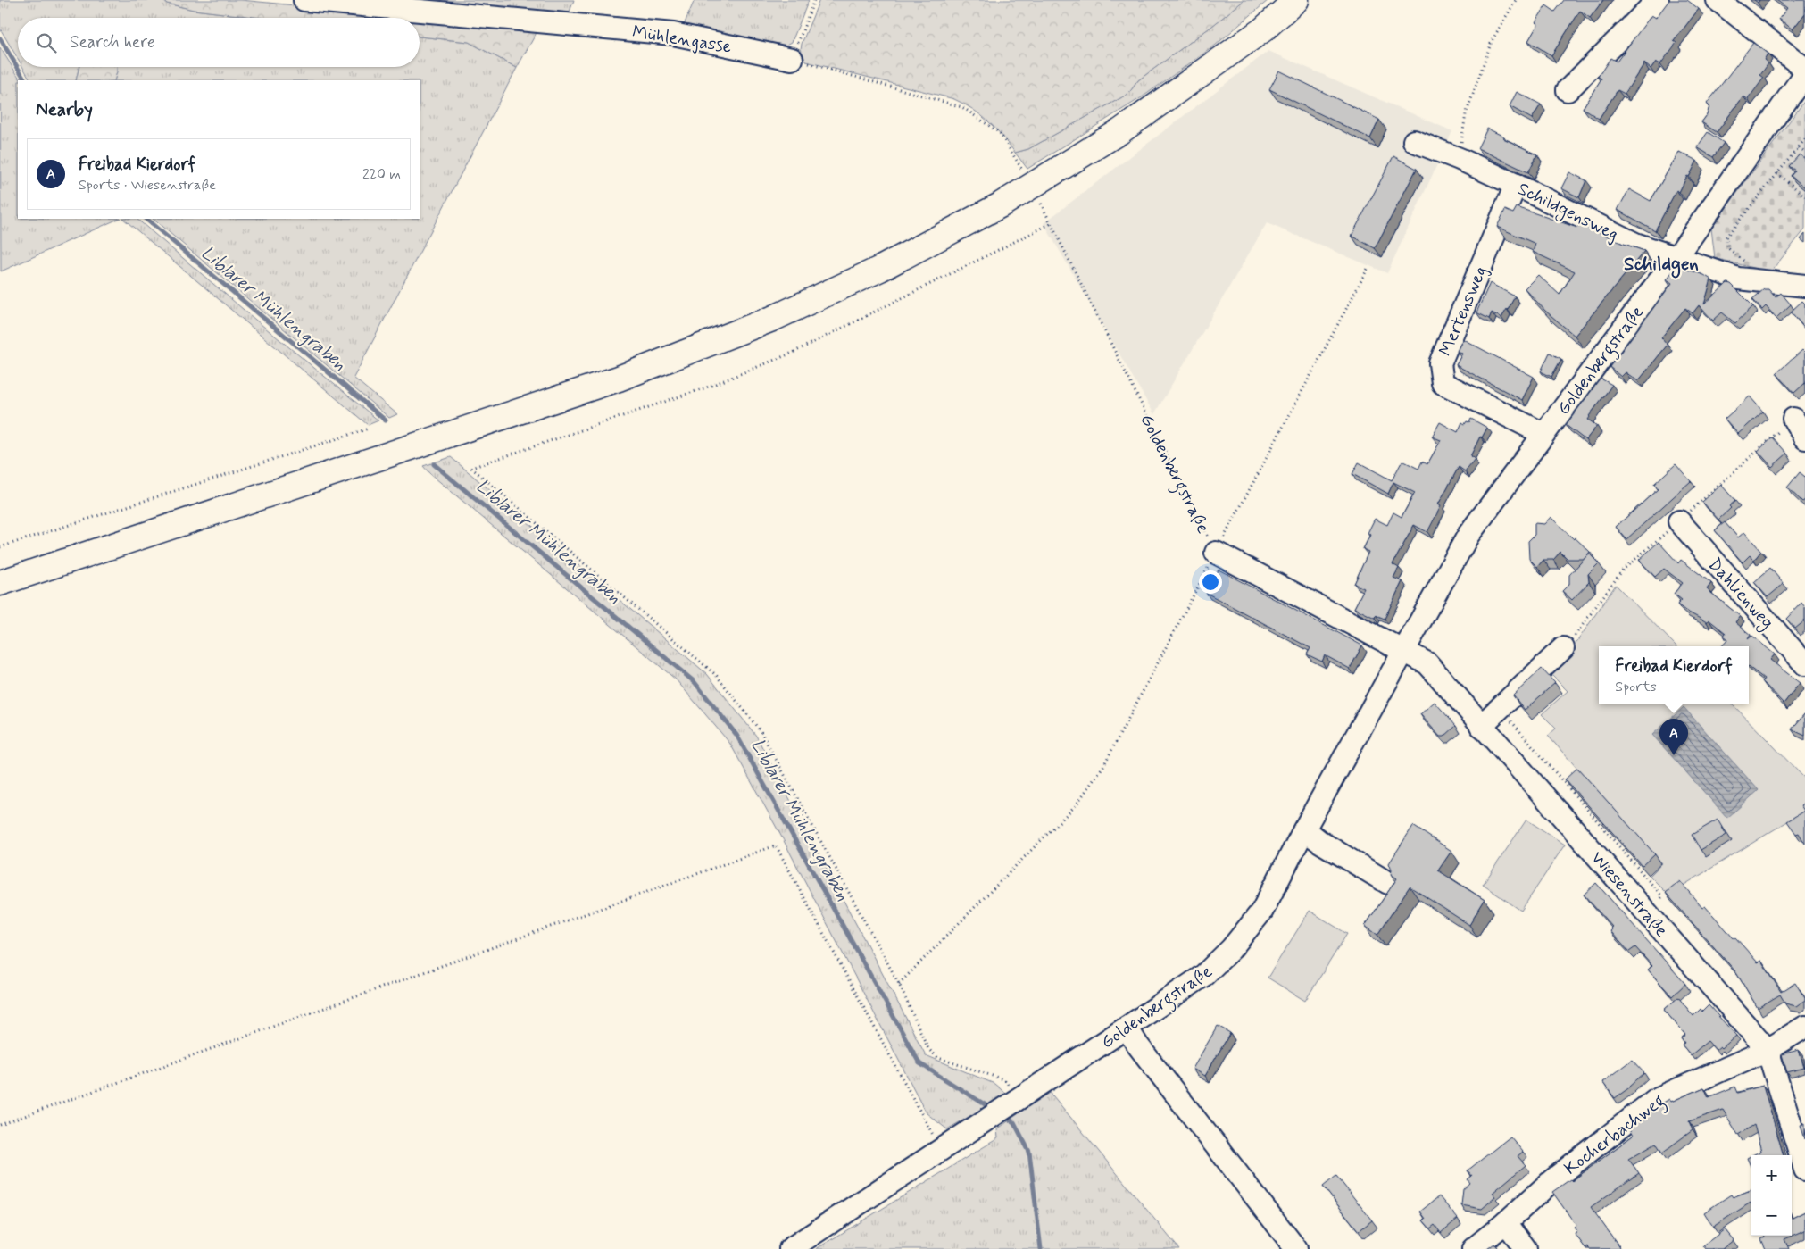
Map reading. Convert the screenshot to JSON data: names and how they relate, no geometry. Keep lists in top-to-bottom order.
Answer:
{
  "streets": {
    "street": [
      "Mühlengasse",
      "Schildgensweg",
      "Mertensweg",
      "Goldenbergstraße",
      "Dahlienweg",
      "Wiesenstraße",
      "Kocherbachweg"
    ]
  },
  "crossings": [
    ["Schildgensweg", "Mertensweg"],
    ["Schildgensweg", "Goldenbergstraße"],
    ["Mertensweg", "Goldenbergstraße"],
    ["Goldenbergstraße", "Wiesenstraße"],
    ["Wiesenstraße", "Kocherbachweg"]
  ],
  "districts": ["Schildgen"],
  "water": ["Liblarer Mühlengraben"],
  "page": {
    "search": "Search here",
    "heading": "Nearby",
    "list": [
      {
        "mark": "A",
        "name": "Freibad Kierdorf",
        "note": "Sports · Wiesenstraße",
        "value": "220 m"
      }
    ],
    "popup": ["Freibad Kierdorf", "Sports"],
    "pins": "A",
    "map_buttons": ["+", "−"]
  }
}
